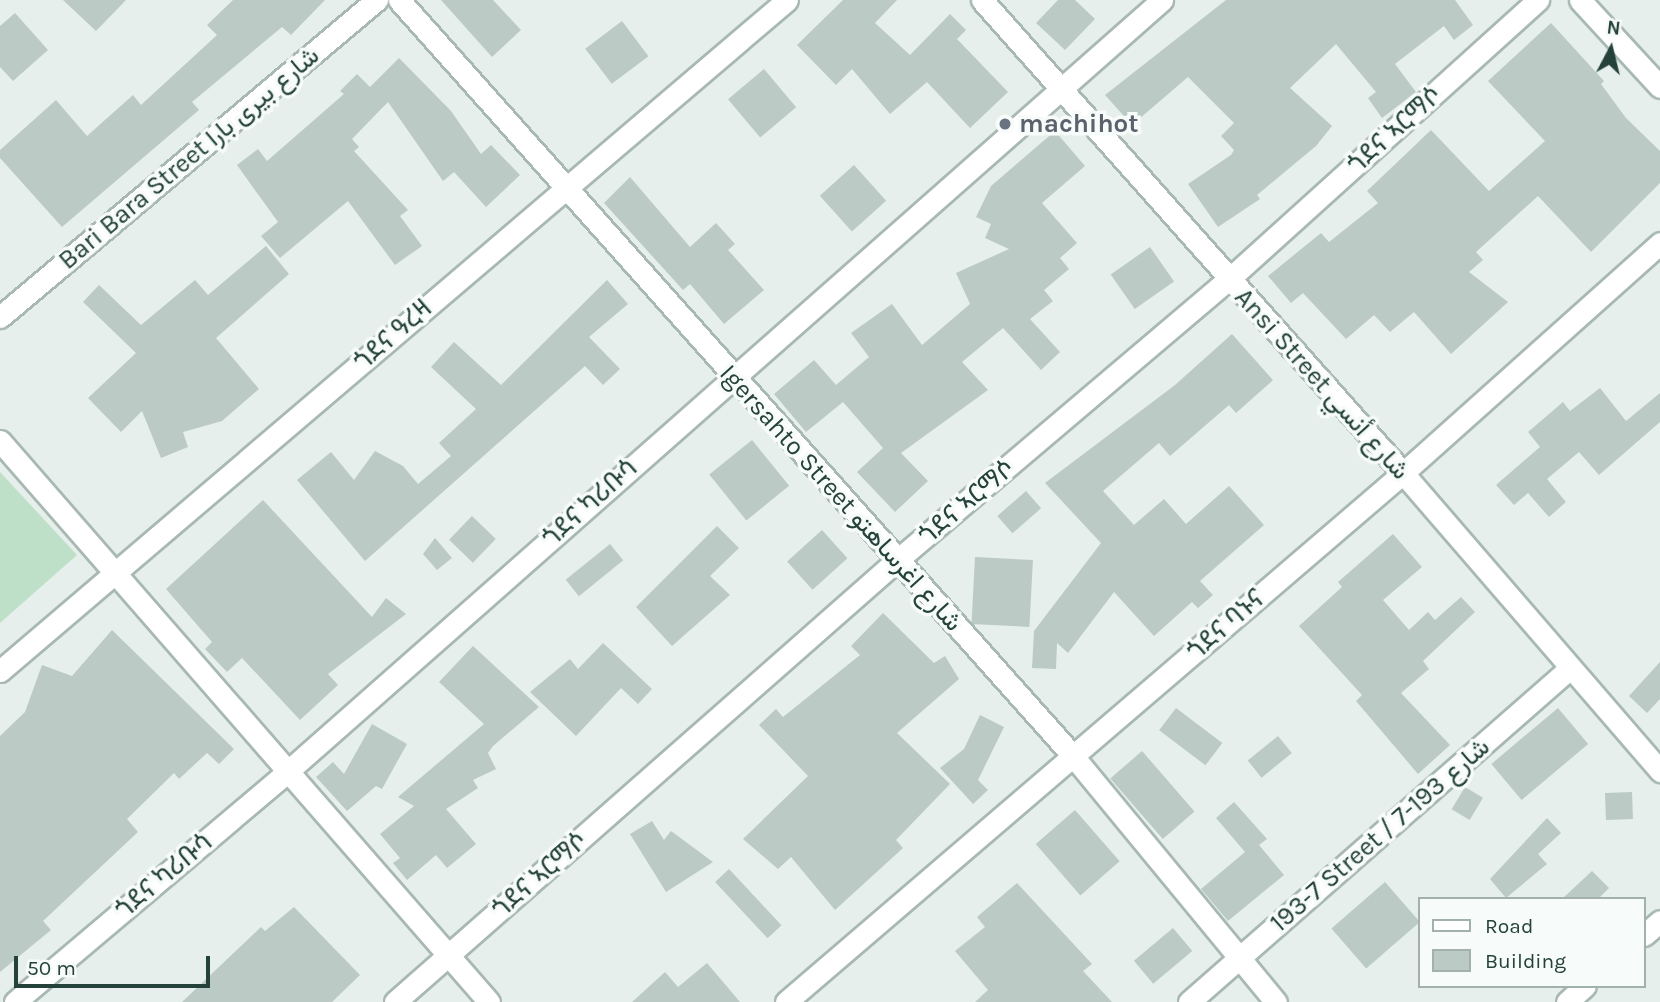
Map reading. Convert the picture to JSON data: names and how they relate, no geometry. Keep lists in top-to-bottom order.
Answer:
{
  "streets": {
    "street": [
      "ጎደና ኣርማሶ",
      "Bari Bara Street شارع بيرى بارا",
      "ጎደና ዓረዛ",
      "Ansi Street شارع أنسي",
      "Igersahto Street شارع اغرساهتو",
      "ጎደና ካሪቡሳ",
      "ጎደና ባኑና",
      "193-7 Street / شارع 193-7"
    ]
  },
  "crossings": [
    ["ጎደና ኣርማሶ", "Ansi Street شارع أنسي"],
    ["ጎደና ኣርማሶ", "Igersahto Street شارع اغرساهتو"],
    ["ጎደና ዓረዛ", "Igersahto Street شارع اغرساهتو"],
    ["Ansi Street شارع أنسي", "ጎደና ካሪቡሳ"],
    ["Ansi Street شارع أنسي", "ጎደና ባኑና"],
    ["Ansi Street شارع أنسي", "193-7 Street / شارع 193-7"],
    ["Igersahto Street شارع اغرساهتو", "ጎደና ካሪቡሳ"],
    ["Igersahto Street شارع اغرساهتو", "ጎደና ባኑና"],
    ["Igersahto Street شارع اغرساهتو", "193-7 Street / شارع 193-7"]
  ],
  "places": ["machihot"],
  "legend": ["Road", "Building"],
  "scale_bar": "50 m",
  "north": "top"
}
